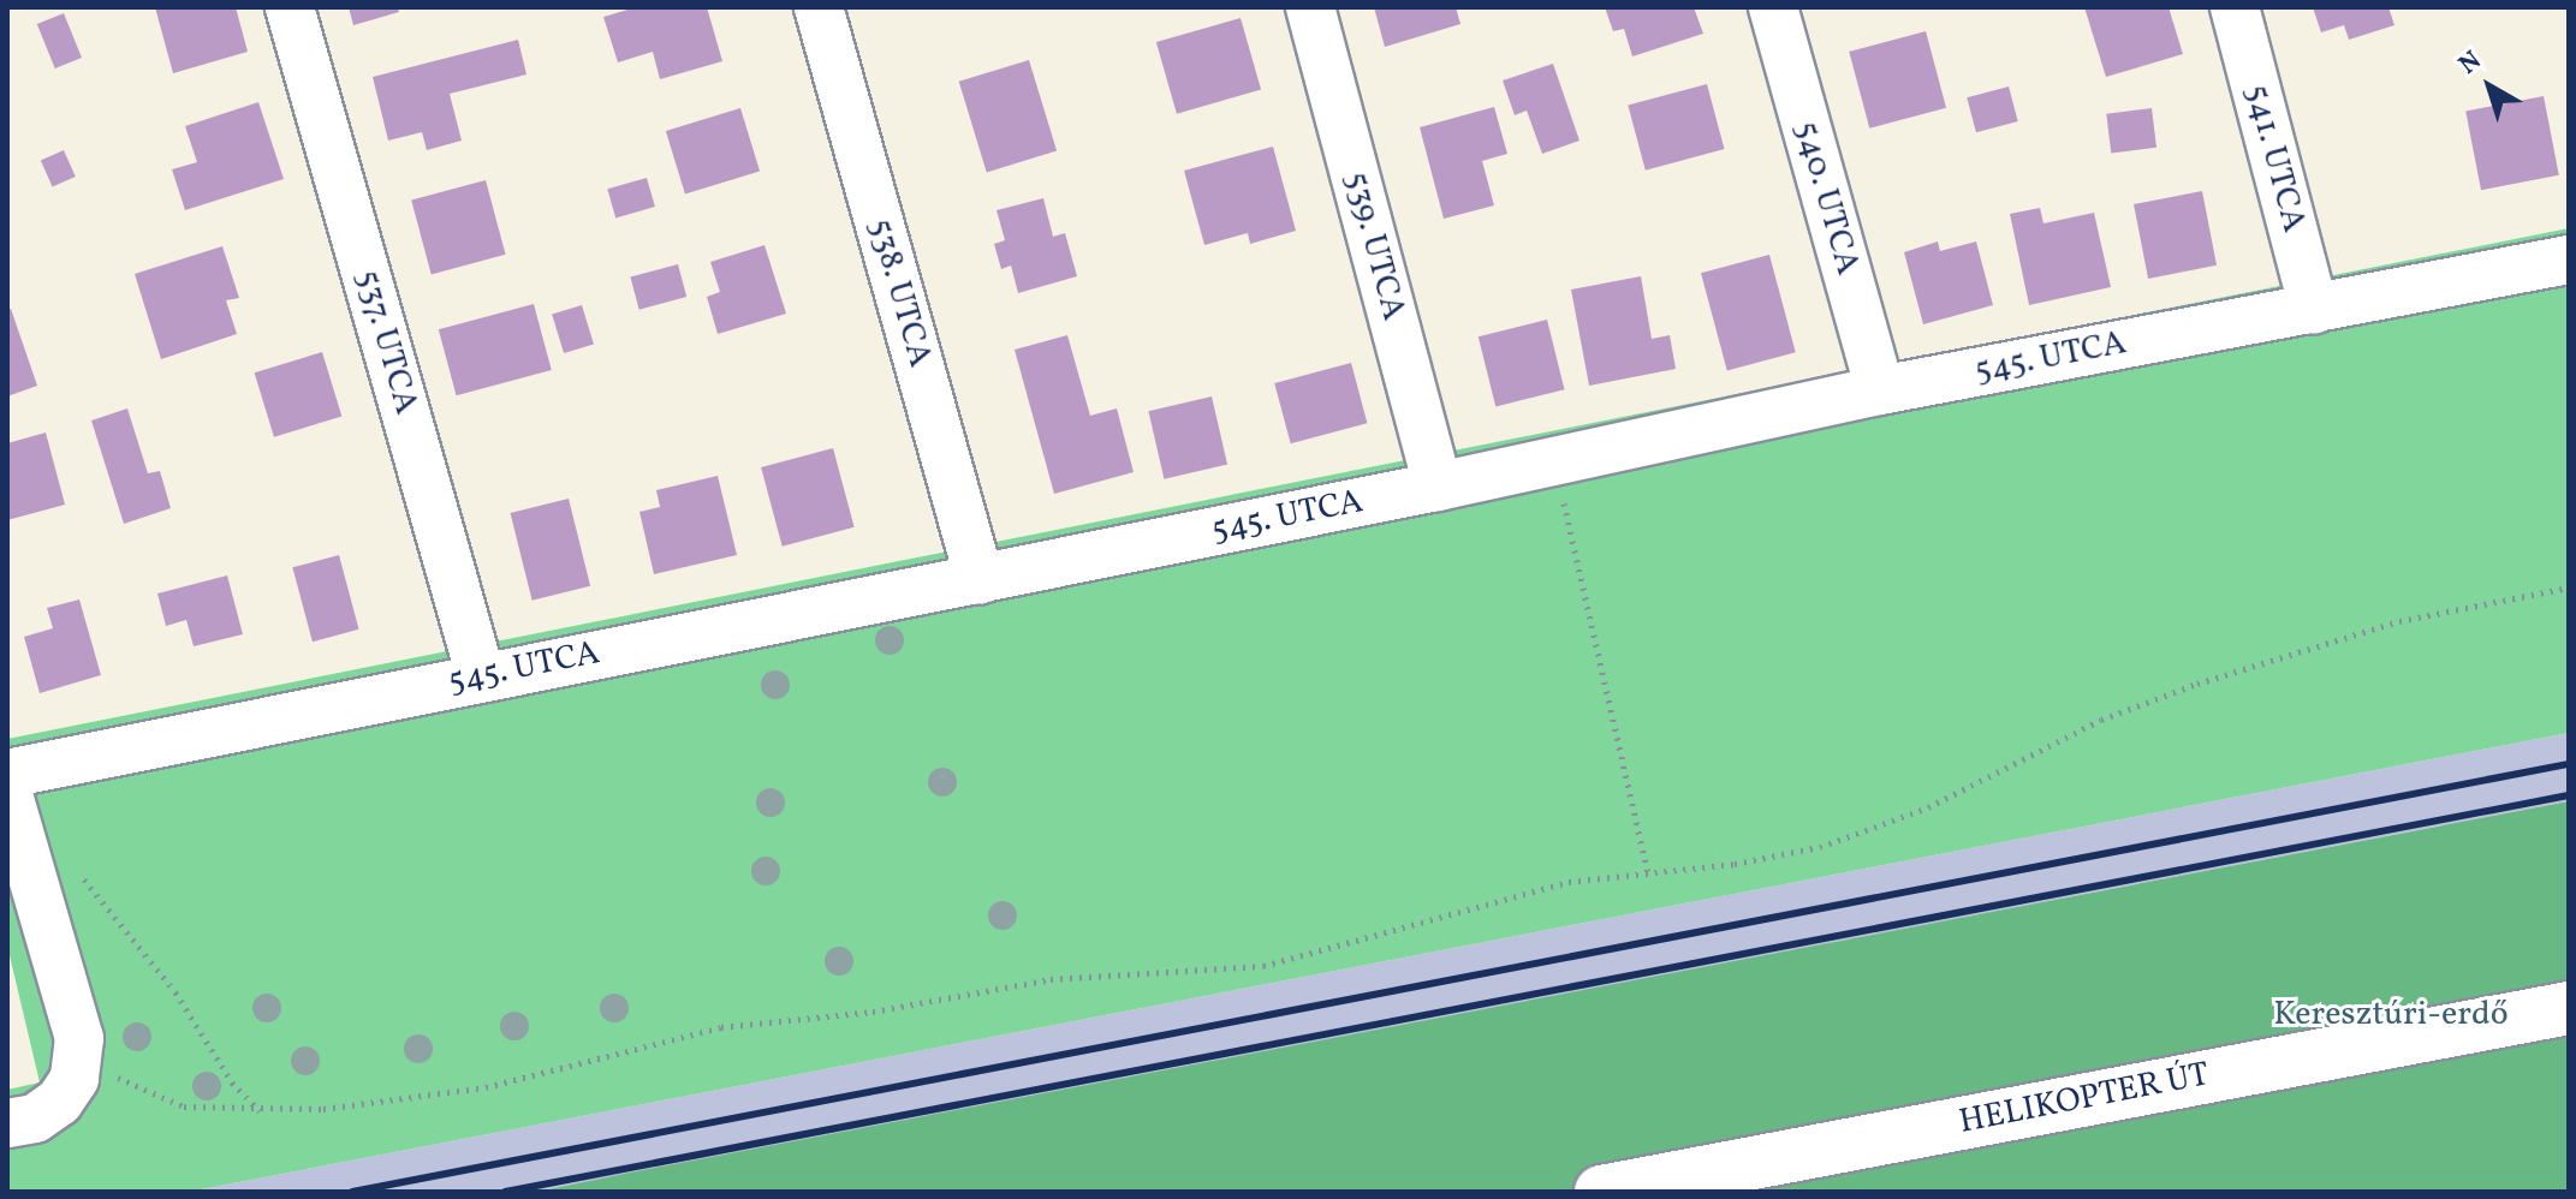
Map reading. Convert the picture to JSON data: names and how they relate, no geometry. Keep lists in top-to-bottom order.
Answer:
{
  "streets": {
    "street": [
      "541. UTCA",
      "540. UTCA",
      "539. UTCA",
      "538. UTCA",
      "537. UTCA",
      "545. UTCA",
      "HELIKOPTER ÚT"
    ]
  },
  "crossings": [
    ["541. UTCA", "545. UTCA"],
    ["540. UTCA", "545. UTCA"],
    ["539. UTCA", "545. UTCA"],
    ["538. UTCA", "545. UTCA"],
    ["537. UTCA", "545. UTCA"]
  ],
  "parks": ["Keresztúri-erdő"],
  "north": "top left"
}
